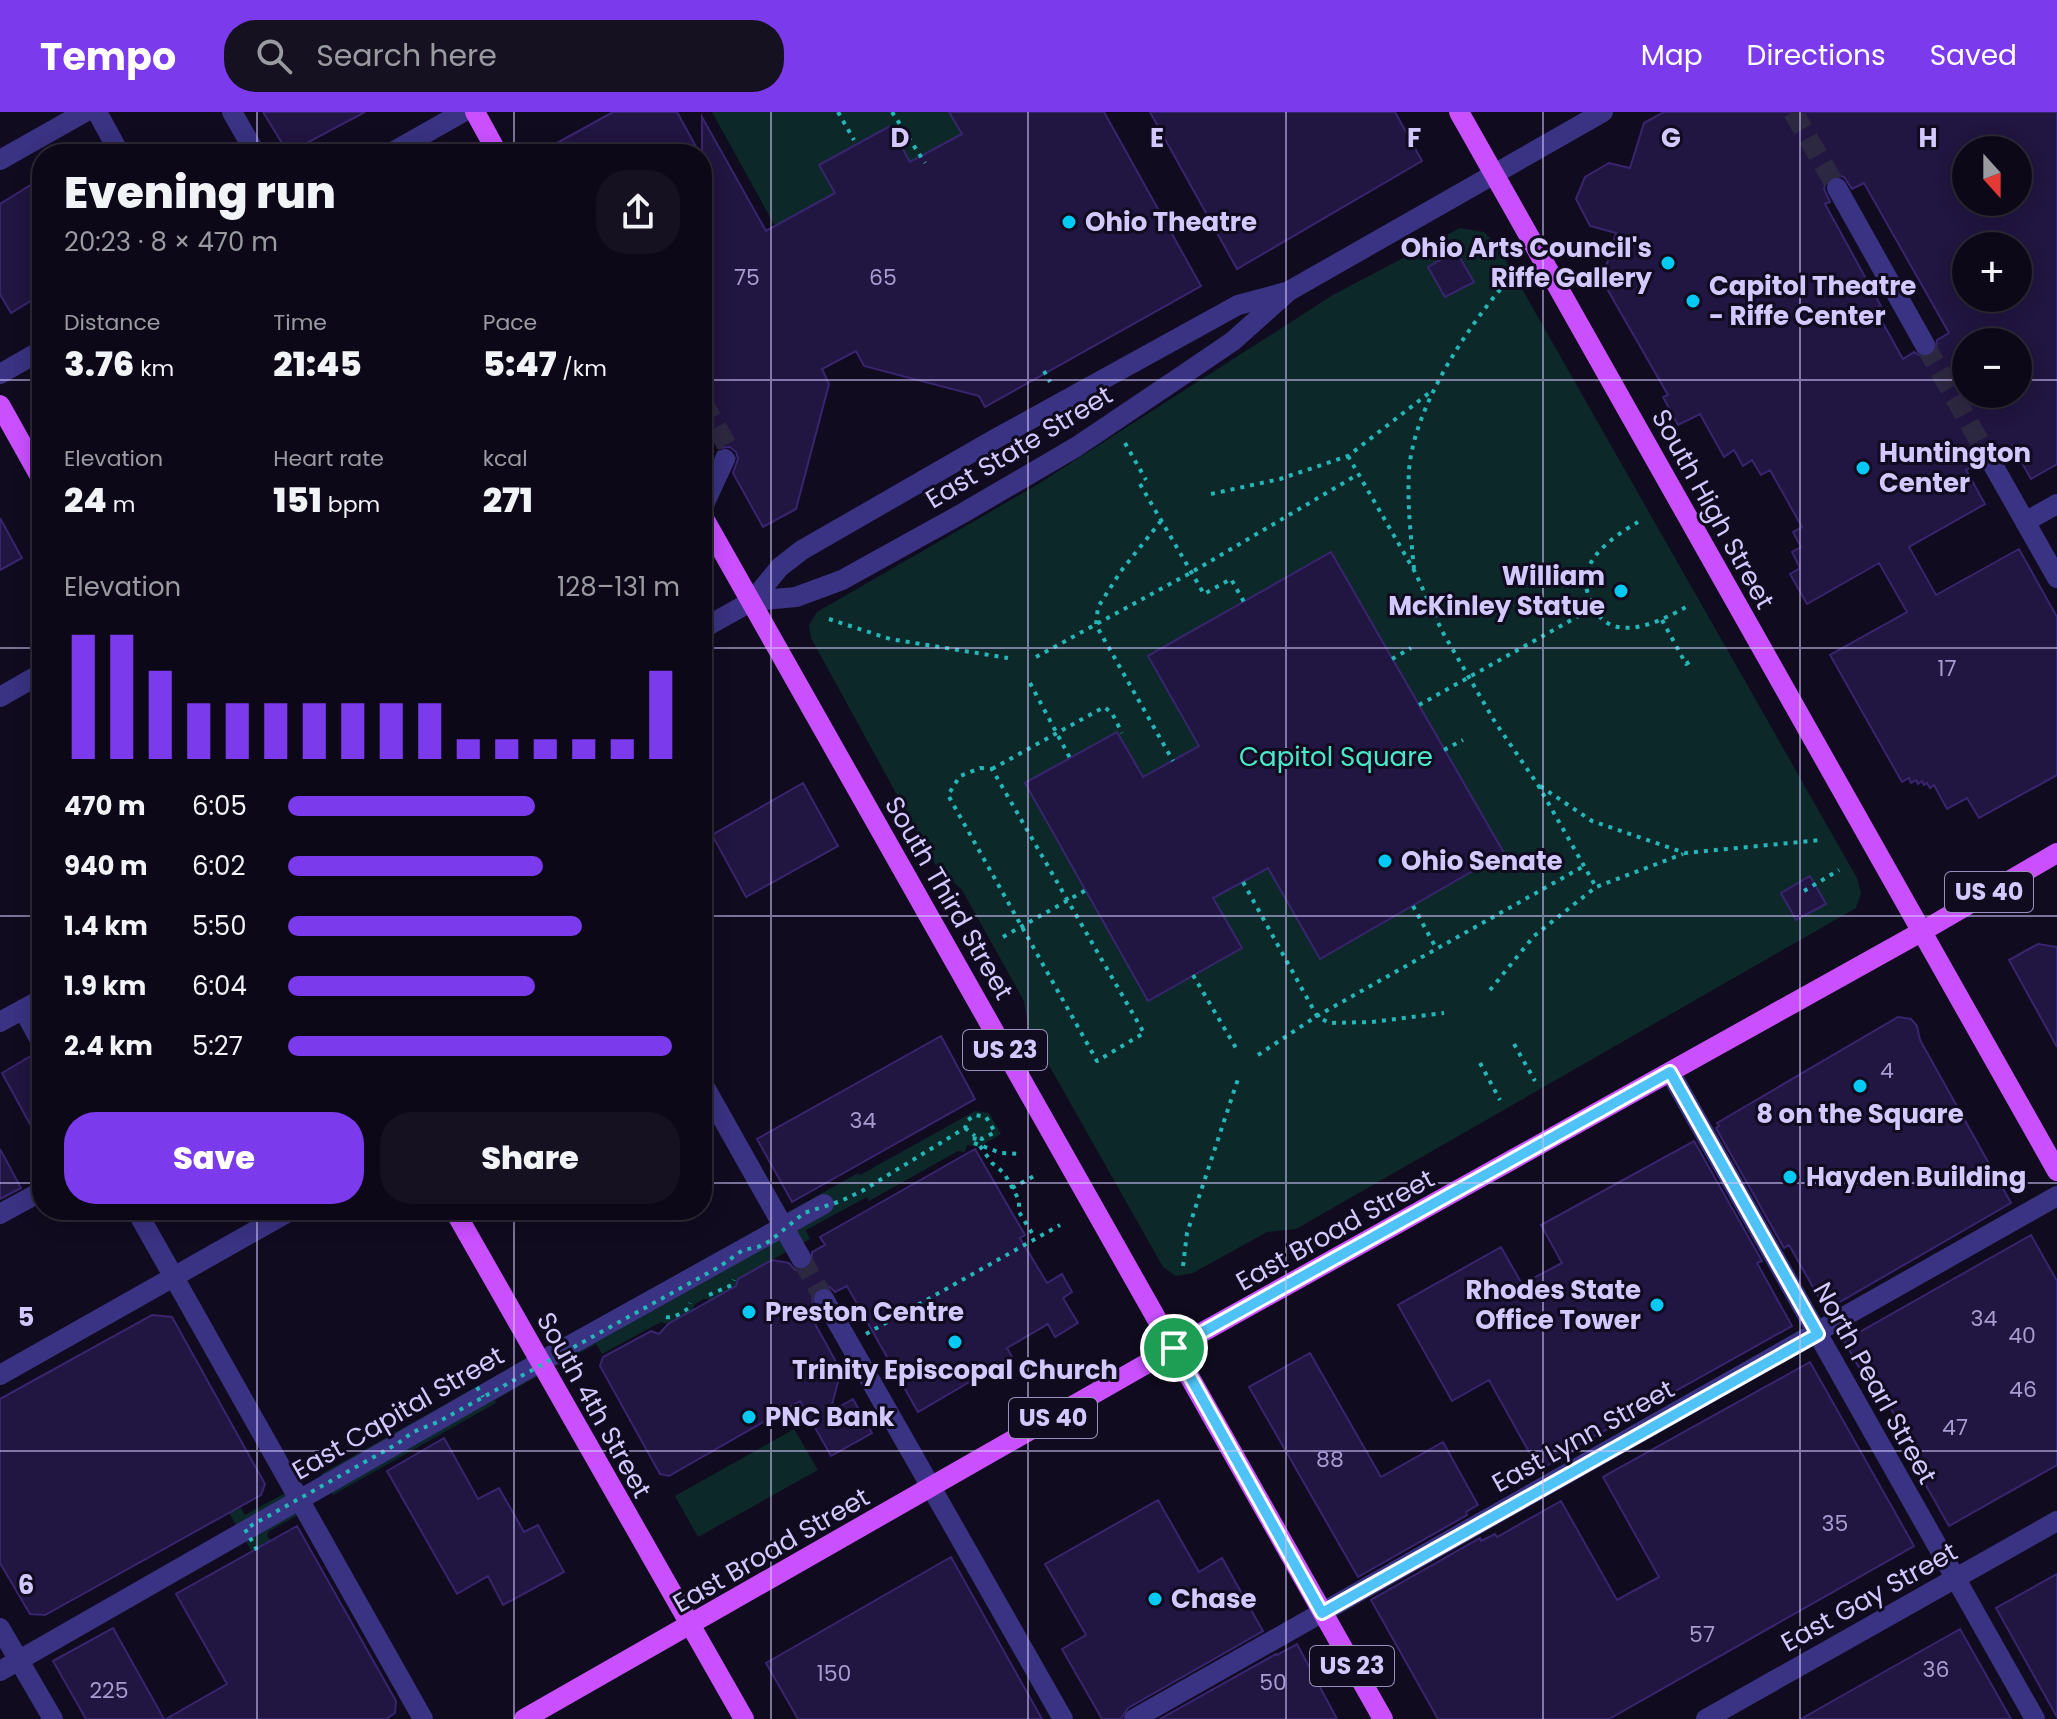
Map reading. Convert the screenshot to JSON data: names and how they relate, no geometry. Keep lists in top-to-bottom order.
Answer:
{
  "streets": {
    "main road": [
      "South High Street",
      "US 40",
      "South Third Street",
      "US 23",
      "East Broad Street",
      "South 4th Street"
    ],
    "street": [
      "East State Street",
      "North Pearl Street",
      "East Capital Street",
      "East Lynn Street",
      "East Gay Street"
    ]
  },
  "crossings": [
    ["East State Street", "South High Street"],
    ["East State Street", "South Third Street"],
    ["South High Street", "US 40"],
    ["South High Street", "East Broad Street"],
    ["US 40", "East Broad Street"],
    ["South Third Street", "US 23"],
    ["South Third Street", "East Broad Street"],
    ["US 23", "East Broad Street"],
    ["US 23", "East Lynn Street"],
    ["East Broad Street", "North Pearl Street"],
    ["East Broad Street", "South 4th Street"],
    ["North Pearl Street", "East Lynn Street"],
    ["North Pearl Street", "East Gay Street"],
    ["South 4th Street", "East Capital Street"]
  ],
  "parks": ["Capitol Square"],
  "places": [
    "Ohio Theatre",
    "Ohio Arts Council's Riffe Gallery",
    "Capitol Theatre - Riffe Center",
    "Huntington Center",
    "William McKinley Statue",
    "Ohio Senate",
    "8 on the Square",
    "Hayden Building",
    "Rhodes State Office Tower",
    "Preston Centre",
    "Trinity Episcopal Church",
    "PNC Bank",
    "Chase"
  ],
  "house_numbers": [
    "75",
    "65",
    "17",
    "4",
    "34",
    "34",
    "40",
    "46",
    "47",
    "88",
    "35",
    "57",
    "36",
    "150",
    "50",
    "225"
  ],
  "north": "bottom",
  "page": {
    "header": "Tempo",
    "search": "Search here",
    "nav": ["Map", "Directions", "Saved"],
    "map_buttons": ["+", "−"],
    "heading": ["Evening run", "20:23 · 8 × 470 m"],
    "stats": [
      ["Distance", "3.76 km"],
      ["Time", "21:45"],
      ["Pace", "5:47 /km"],
      ["Elevation", "24 m"],
      ["Heart rate", "151 bpm"],
      ["kcal", "271"]
    ],
    "chart": ["Elevation", "128–131 m"],
    "list": [
      {
        "name": "470 m",
        "note": "6:05"
      },
      {
        "name": "940 m",
        "note": "6:02"
      },
      {
        "name": "1.4 km",
        "note": "5:50"
      },
      {
        "name": "1.9 km",
        "note": "6:04"
      },
      {
        "name": "2.4 km",
        "note": "5:27"
      }
    ],
    "buttons": ["Save", "Share"]
  },
  "grid": {
    "columns": [
      "D",
      "E",
      "F",
      "G",
      "H"
    ],
    "rows": ["5", "6"]
  }
}
